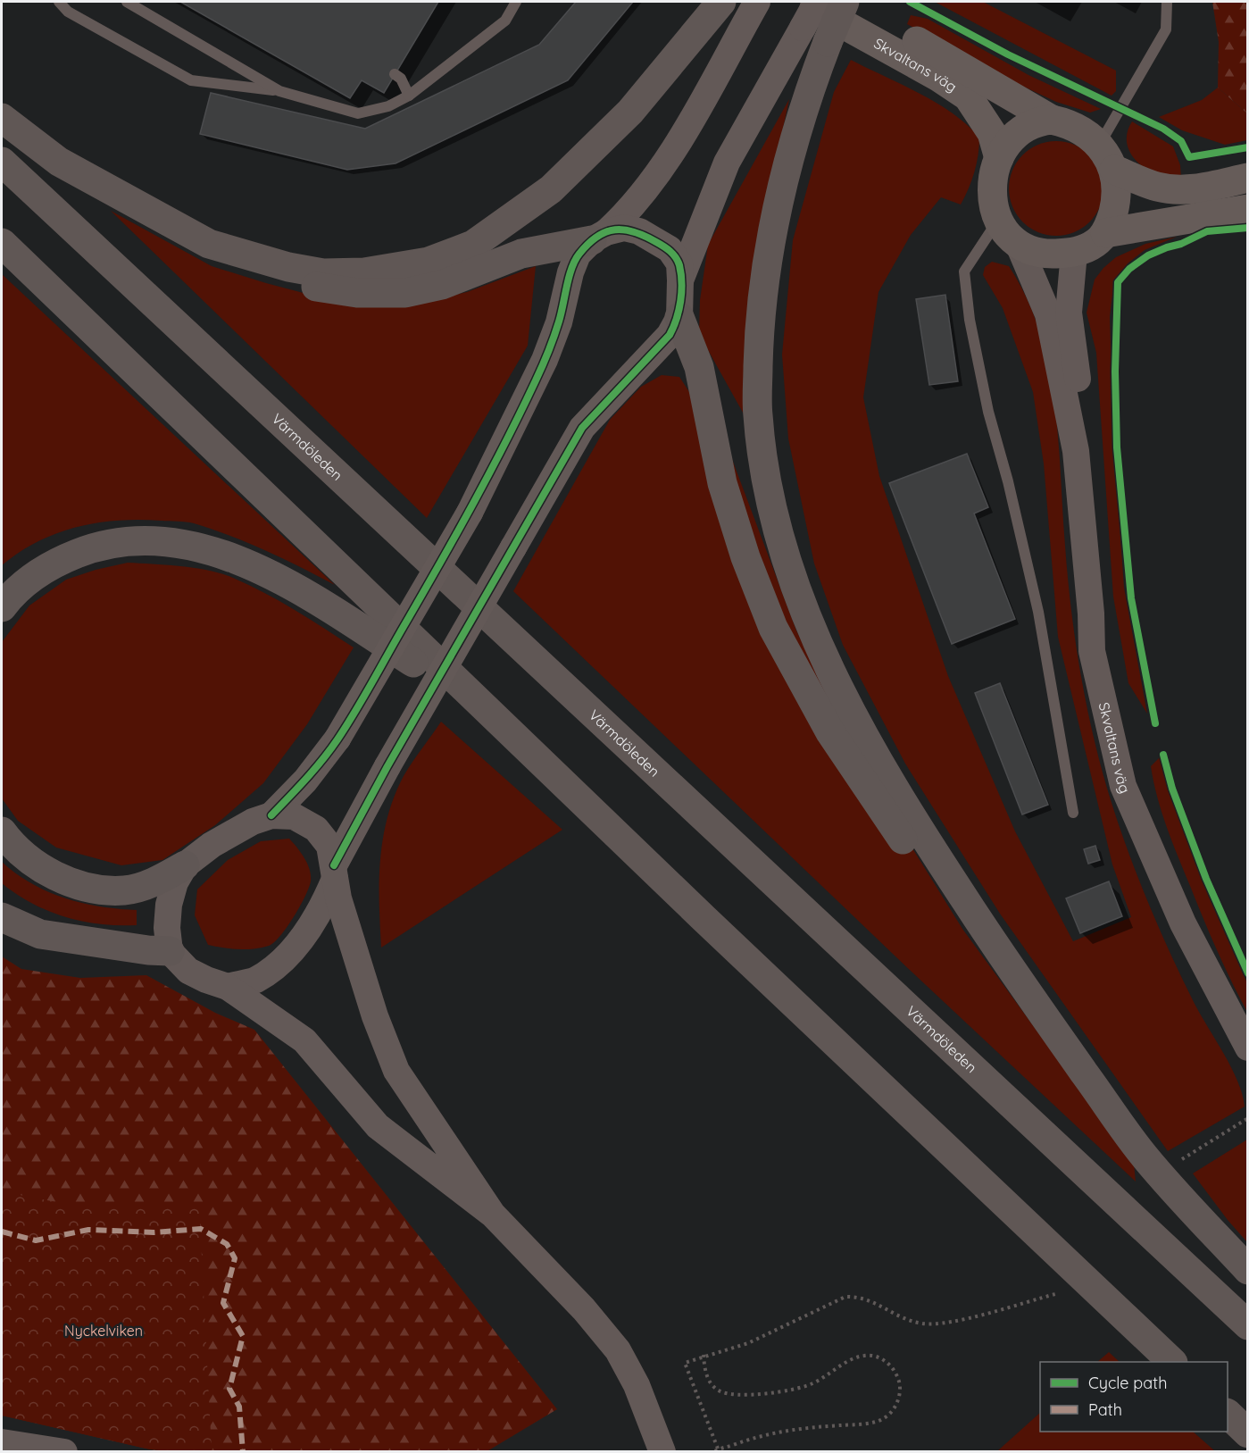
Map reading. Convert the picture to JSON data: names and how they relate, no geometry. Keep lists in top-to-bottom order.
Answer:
{
  "streets": {
    "highway": ["Värmdöleden"],
    "main road": ["Skvaltans väg"]
  },
  "parks": ["Nyckelviken"],
  "legend": ["Cycle path", "Path"]
}
